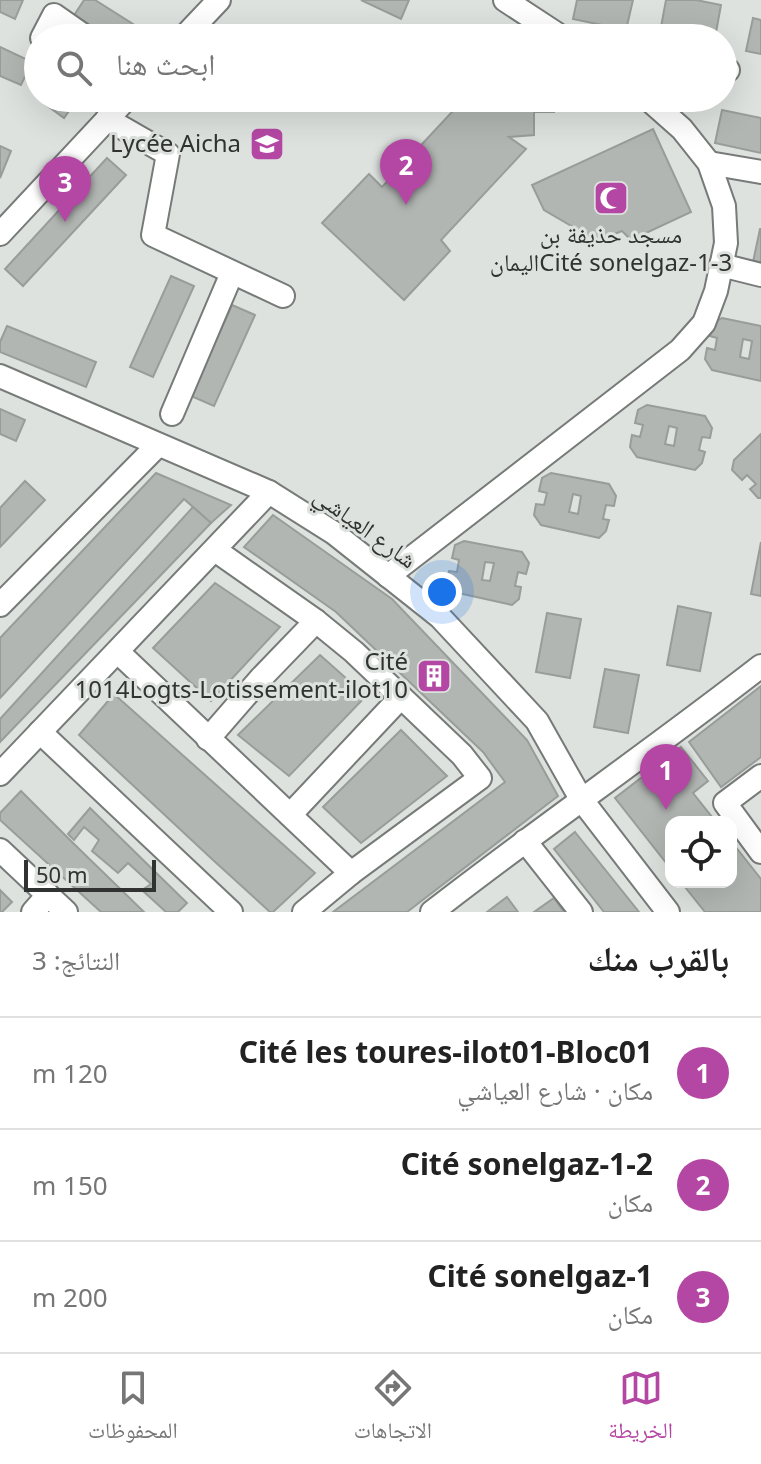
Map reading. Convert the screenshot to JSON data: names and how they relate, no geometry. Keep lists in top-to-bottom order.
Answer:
{
  "streets": {
    "street": ["شارع العياشي"]
  },
  "places": {
    "school or university": ["Lycée Aicha"],
    "mosque": ["مسجد حذيفة بن اليمانCité sonelgaz-1-3"],
    "building": ["Cité 1014Logts-Lotissement-ilot10"]
  },
  "scale_bar": "50 m",
  "page": {
    "search": "ابحث هنا",
    "pins": ["2", "3", "1"],
    "scale": "50 m",
    "heading": ["بالقرب منك", "النتائج: 3"],
    "list": [
      {
        "mark": "1",
        "name": "Cité les toures-ilot01-Bloc01",
        "note": "مكان · شارع العياشي",
        "value": "120 m"
      },
      {
        "mark": "2",
        "name": "Cité sonelgaz-1-2",
        "note": "مكان",
        "value": "150 m"
      },
      {
        "mark": "3",
        "name": "Cité sonelgaz-1",
        "note": "مكان",
        "value": "200 m"
      }
    ],
    "nav": ["الخريطة", "الاتجاهات", "المحفوظات"]
  }
}
